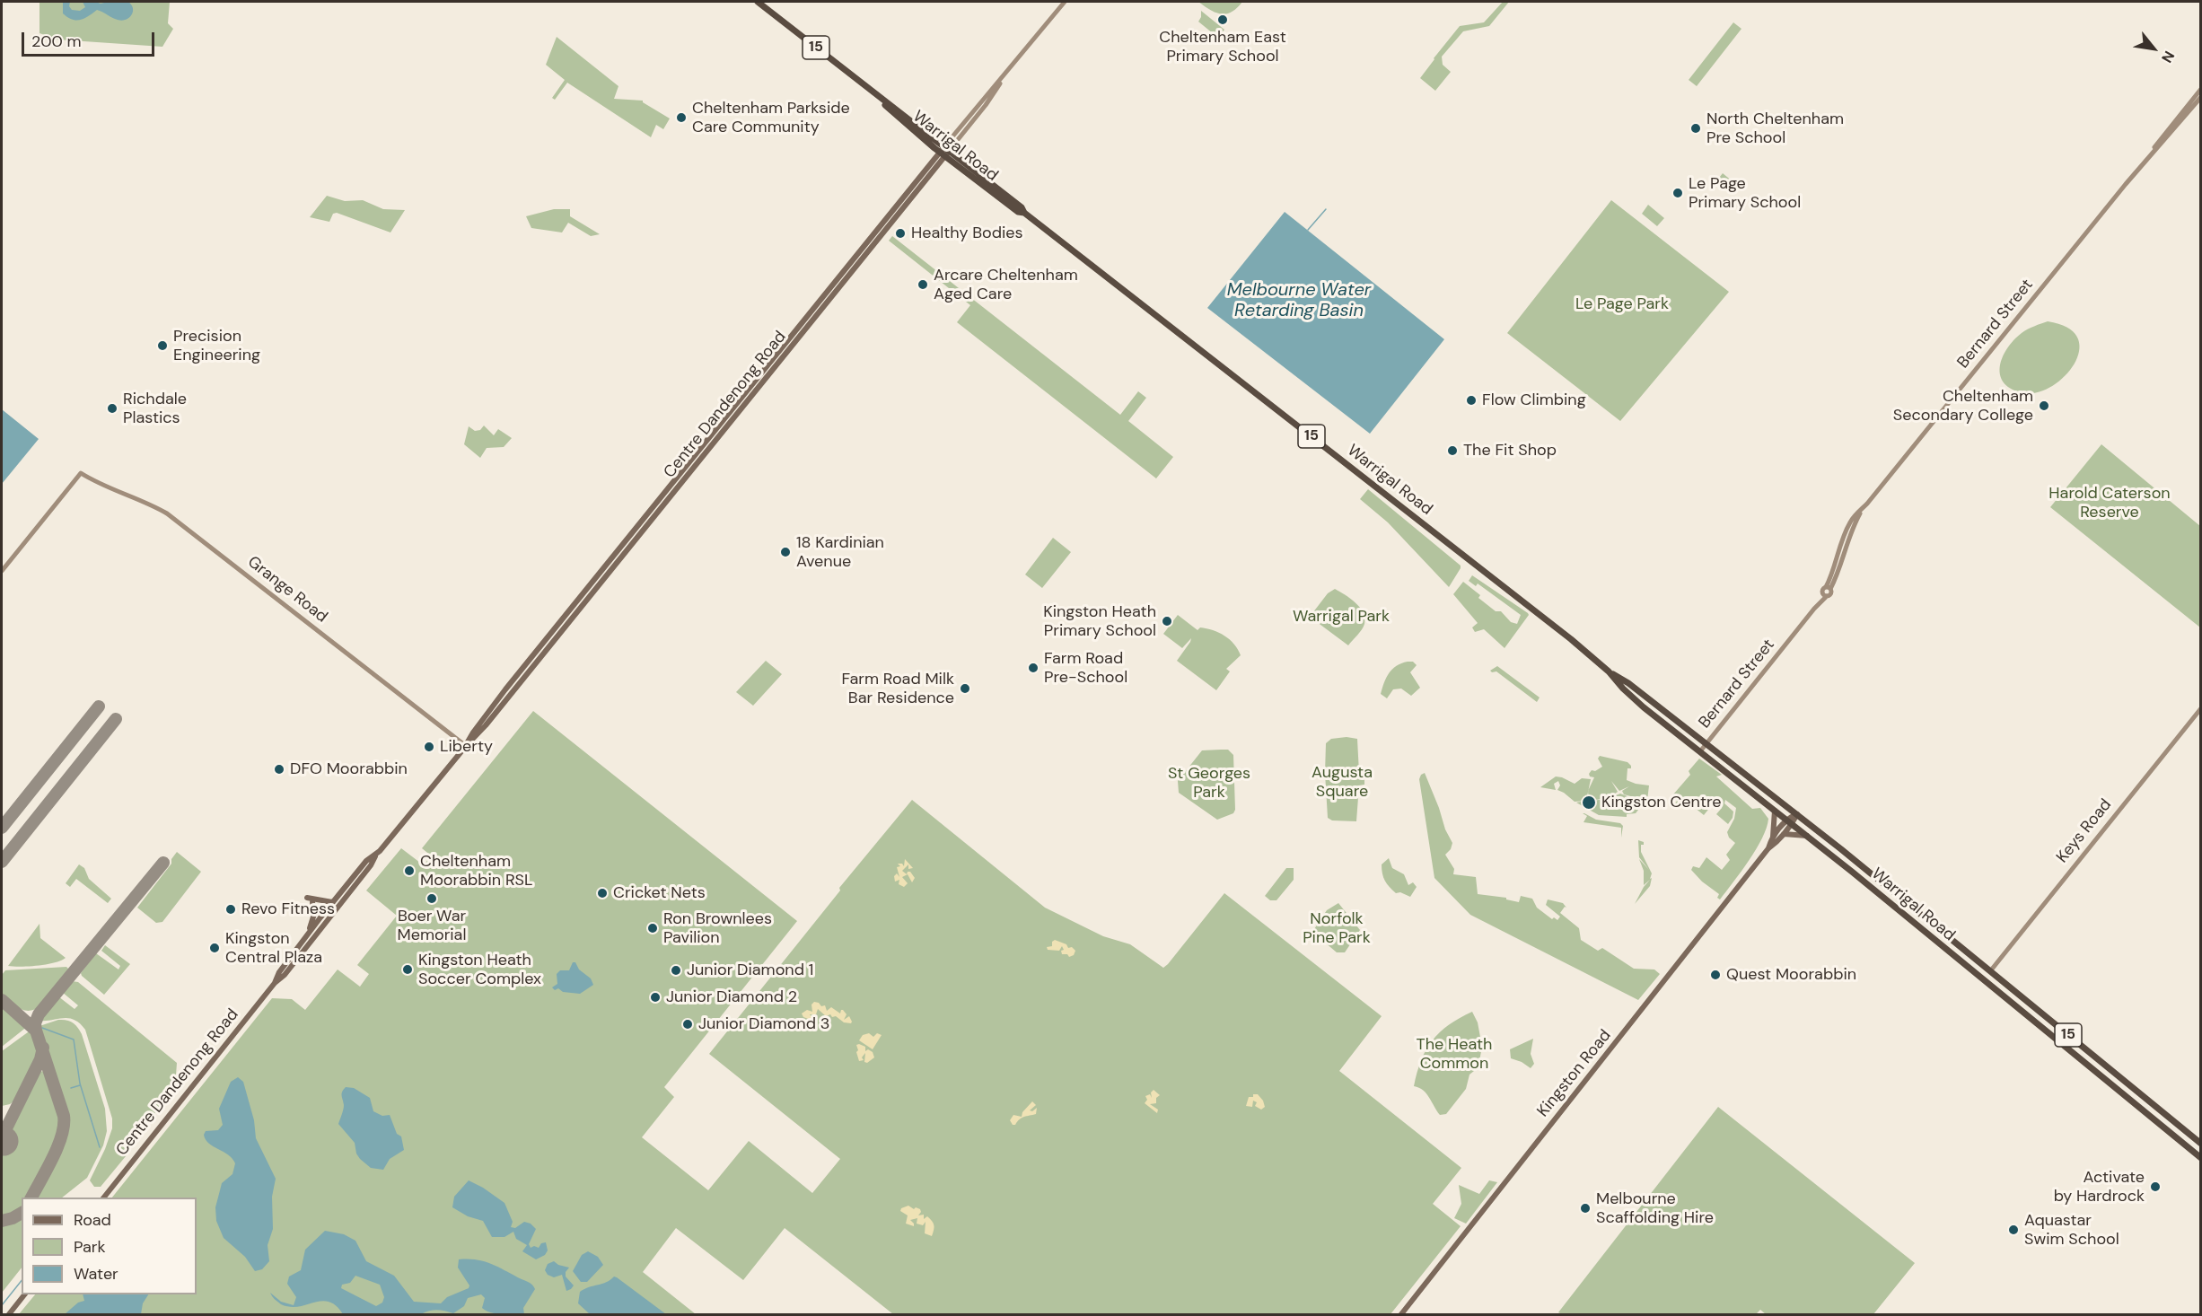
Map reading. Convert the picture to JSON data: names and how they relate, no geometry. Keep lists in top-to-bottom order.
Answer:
{
  "streets": {
    "highway": ["15", "Warrigal Road"],
    "main road": ["Centre Dandenong Road", "Kingston Road"],
    "street": ["Bernard Street", "Grange Road", "Keys Road"]
  },
  "crossings": [
    ["Warrigal Road", "Bernard Street"],
    ["Warrigal Road", "Centre Dandenong Road"],
    ["Warrigal Road", "Keys Road"],
    ["Warrigal Road", "Kingston Road"],
    ["Centre Dandenong Road", "Grange Road"]
  ],
  "water": ["Melbourne Water Retarding Basin"],
  "parks": [
    "Le Page Park",
    "Harold Caterson Reserve",
    "Warrigal Park",
    "Augusta Square",
    "St Georges Park",
    "Norfolk Pine Park",
    "The Heath Common"
  ],
  "places": [
    "Cheltenham East Primary School",
    "Cheltenham Parkside Care Community",
    "North Cheltenham Pre School",
    "Le Page Primary School",
    "Healthy Bodies",
    "Arcare Cheltenham Aged Care",
    "Precision Engineering",
    "Flow Climbing",
    "Cheltenham Secondary College",
    "Richdale Plastics",
    "The Fit Shop",
    "18 Kardinian Avenue",
    "Kingston Heath Primary School",
    "Farm Road Pre-School",
    "Farm Road Milk Bar Residence",
    "Liberty",
    "DFO Moorabbin",
    "Kingston Centre",
    "Cheltenham Moorabbin RSL",
    "Cricket Nets",
    "Boer War Memorial",
    "Revo Fitness",
    "Ron Brownlees Pavilion",
    "Kingston Central Plaza",
    "Kingston Heath Soccer Complex",
    "Junior Diamond 1",
    "Quest Moorabbin",
    "Junior Diamond 2",
    "Junior Diamond 3",
    "Activate by Hardrock",
    "Melbourne Scaffolding Hire",
    "Aquastar Swim School"
  ],
  "legend": ["Road", "Park", "Water"],
  "scale_bar": "200 m",
  "north": "bottom right"
}
